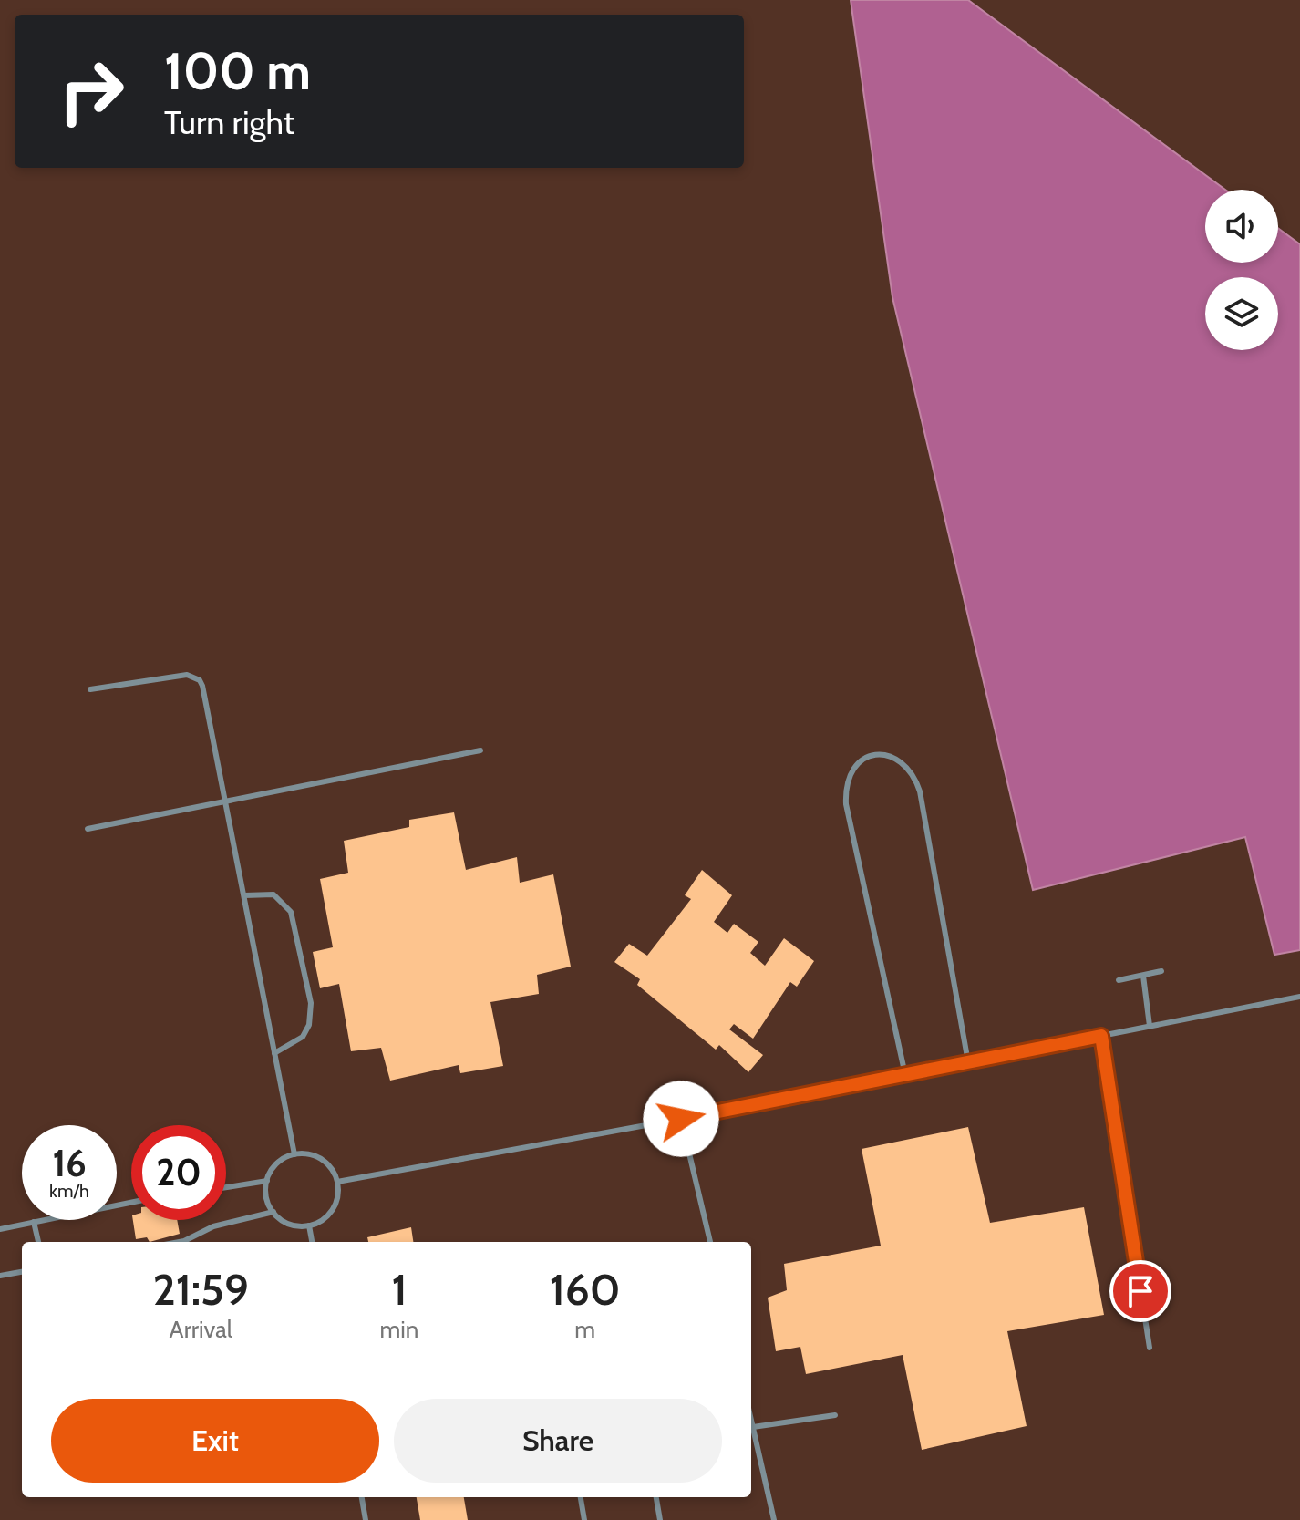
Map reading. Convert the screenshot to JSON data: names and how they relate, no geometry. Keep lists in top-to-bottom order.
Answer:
{
  "page": {
    "turn": ["100 m", "Turn right"],
    "speed": "16 km/h",
    "limit": "20",
    "eta": [
      "21:59",
      "Arrival",
      "1",
      "min",
      "160",
      "m"
    ],
    "buttons": ["Exit", "Share"]
  }
}
